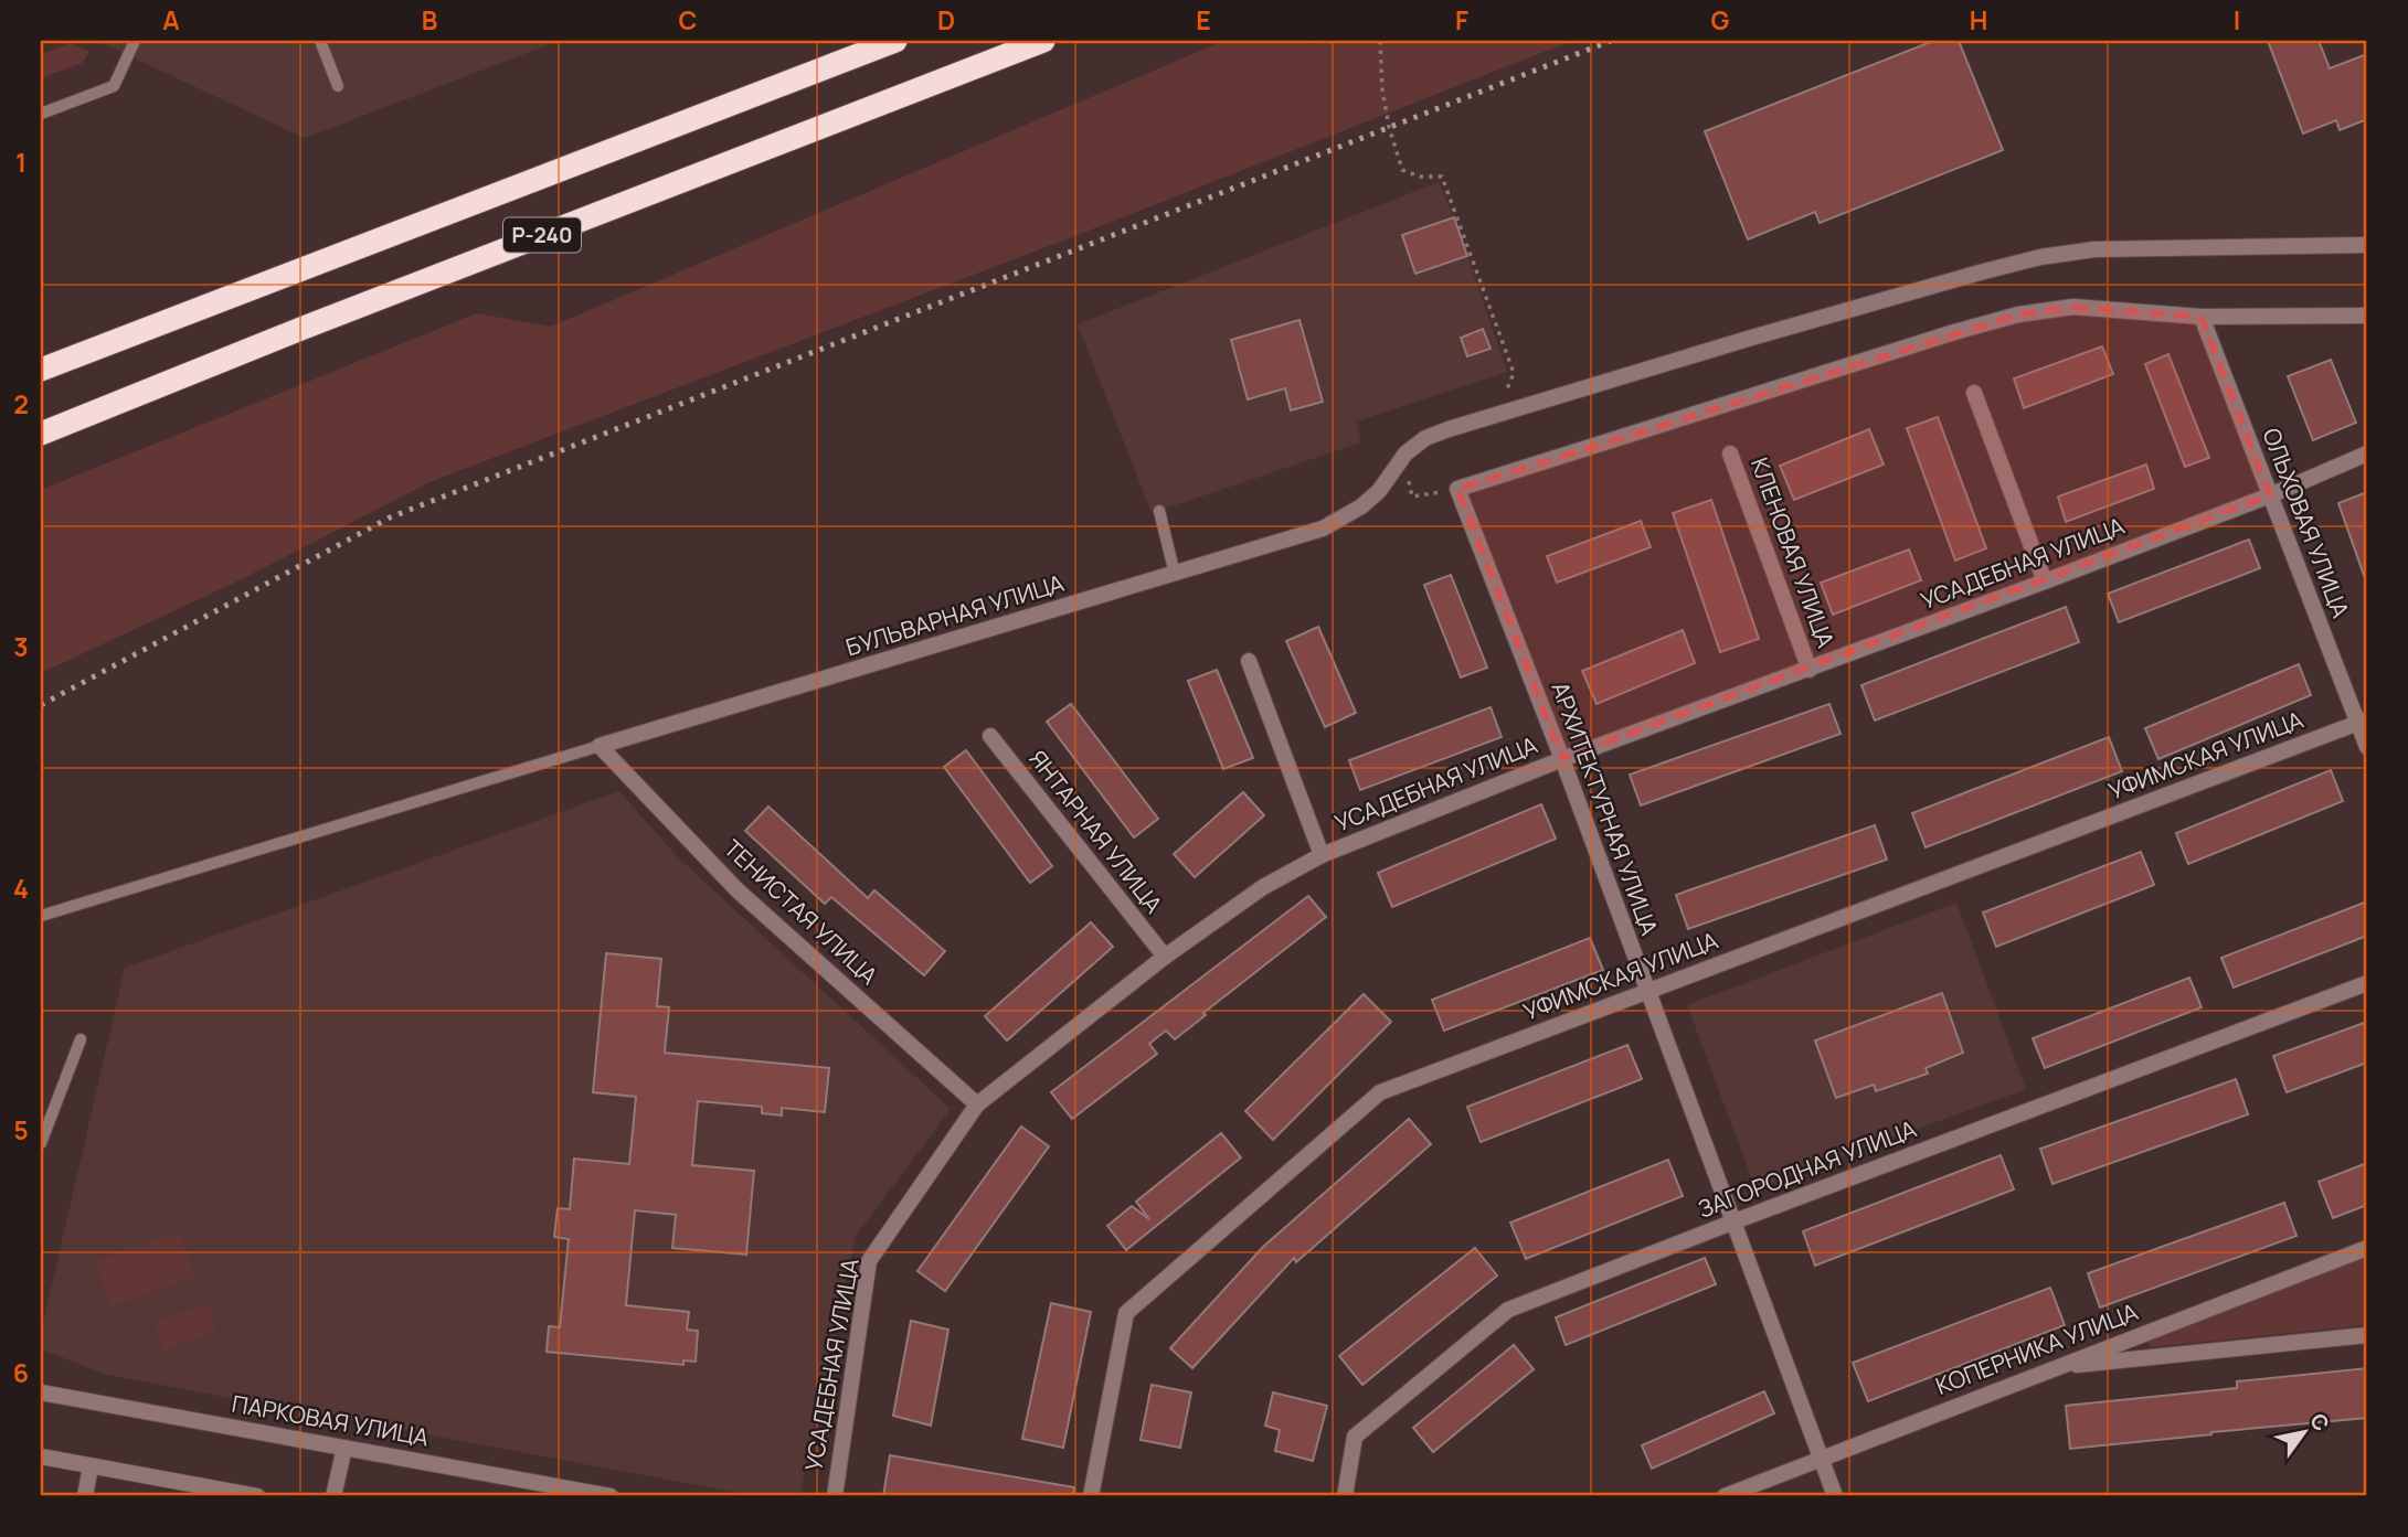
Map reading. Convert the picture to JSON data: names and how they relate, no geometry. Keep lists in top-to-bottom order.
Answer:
{
  "streets": {
    "highway": ["Р-240"],
    "street": [
      "ОЛЬХОВАЯ УЛИЦА",
      "КЛЕНОВАЯ УЛИЦА",
      "УСАДЕБНАЯ УЛИЦА",
      "БУЛЬВАРНАЯ УЛИЦА",
      "УФИМСКАЯ УЛИЦА",
      "АРХИТЕКТУРНАЯ УЛИЦА",
      "ЯНТАРНАЯ УЛИЦА",
      "ТЕНИСТАЯ УЛИЦА",
      "ЗАГОРОДНАЯ УЛИЦА",
      "КОПЕРНИКА УЛИЦА",
      "ПАРКОВАЯ УЛИЦА"
    ]
  },
  "crossings": [
    ["ОЛЬХОВАЯ УЛИЦА", "УСАДЕБНАЯ УЛИЦА"],
    ["ОЛЬХОВАЯ УЛИЦА", "УФИМСКАЯ УЛИЦА"],
    ["ОЛЬХОВАЯ УЛИЦА", "АРХИТЕКТУРНАЯ УЛИЦА"],
    ["КЛЕНОВАЯ УЛИЦА", "УСАДЕБНАЯ УЛИЦА"],
    ["УСАДЕБНАЯ УЛИЦА", "АРХИТЕКТУРНАЯ УЛИЦА"],
    ["УСАДЕБНАЯ УЛИЦА", "ЯНТАРНАЯ УЛИЦА"],
    ["УСАДЕБНАЯ УЛИЦА", "ТЕНИСТАЯ УЛИЦА"],
    ["БУЛЬВАРНАЯ УЛИЦА", "ТЕНИСТАЯ УЛИЦА"],
    ["УФИМСКАЯ УЛИЦА", "АРХИТЕКТУРНАЯ УЛИЦА"],
    ["АРХИТЕКТУРНАЯ УЛИЦА", "ЗАГОРОДНАЯ УЛИЦА"],
    ["АРХИТЕКТУРНАЯ УЛИЦА", "КОПЕРНИКА УЛИЦА"]
  ],
  "north": "top right",
  "grid": {
    "columns": [
      "A",
      "B",
      "C",
      "D",
      "E",
      "F",
      "G",
      "H",
      "I"
    ],
    "rows": [
      "1",
      "2",
      "3",
      "4",
      "5",
      "6"
    ]
  }
}
